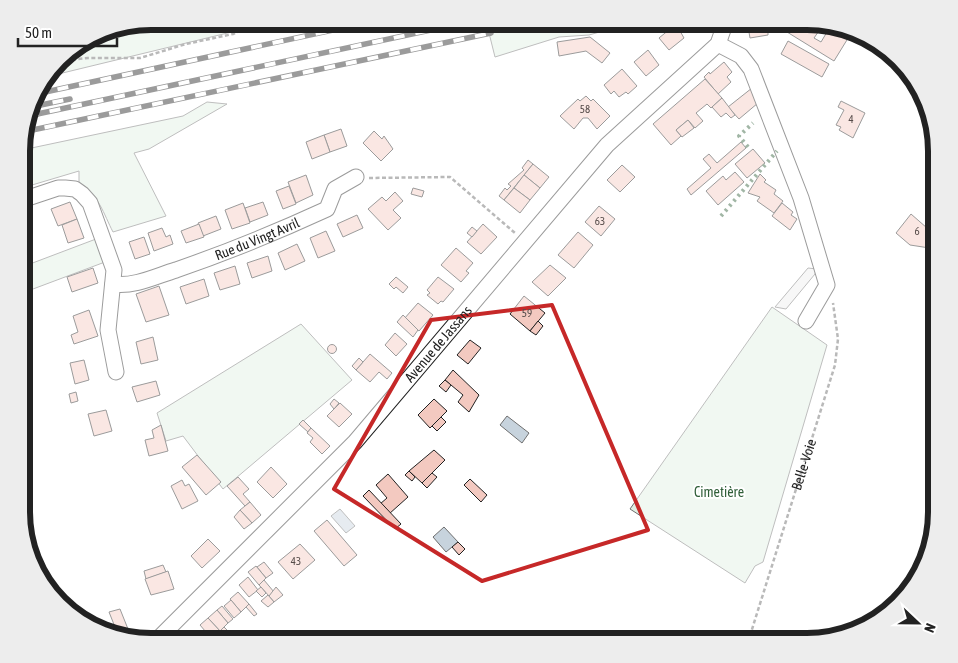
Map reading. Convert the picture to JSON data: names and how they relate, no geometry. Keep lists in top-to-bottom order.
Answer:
{
  "streets": {
    "street": ["Rue du Vingt Avril", "Avenue de Jassans"],
    "path": ["Belle-Voie"]
  },
  "parks": ["Cimetière"],
  "house_numbers": [
    "58",
    "4",
    "63",
    "6",
    "59",
    "43"
  ],
  "scale_bar": "50 m",
  "north": "right"
}
